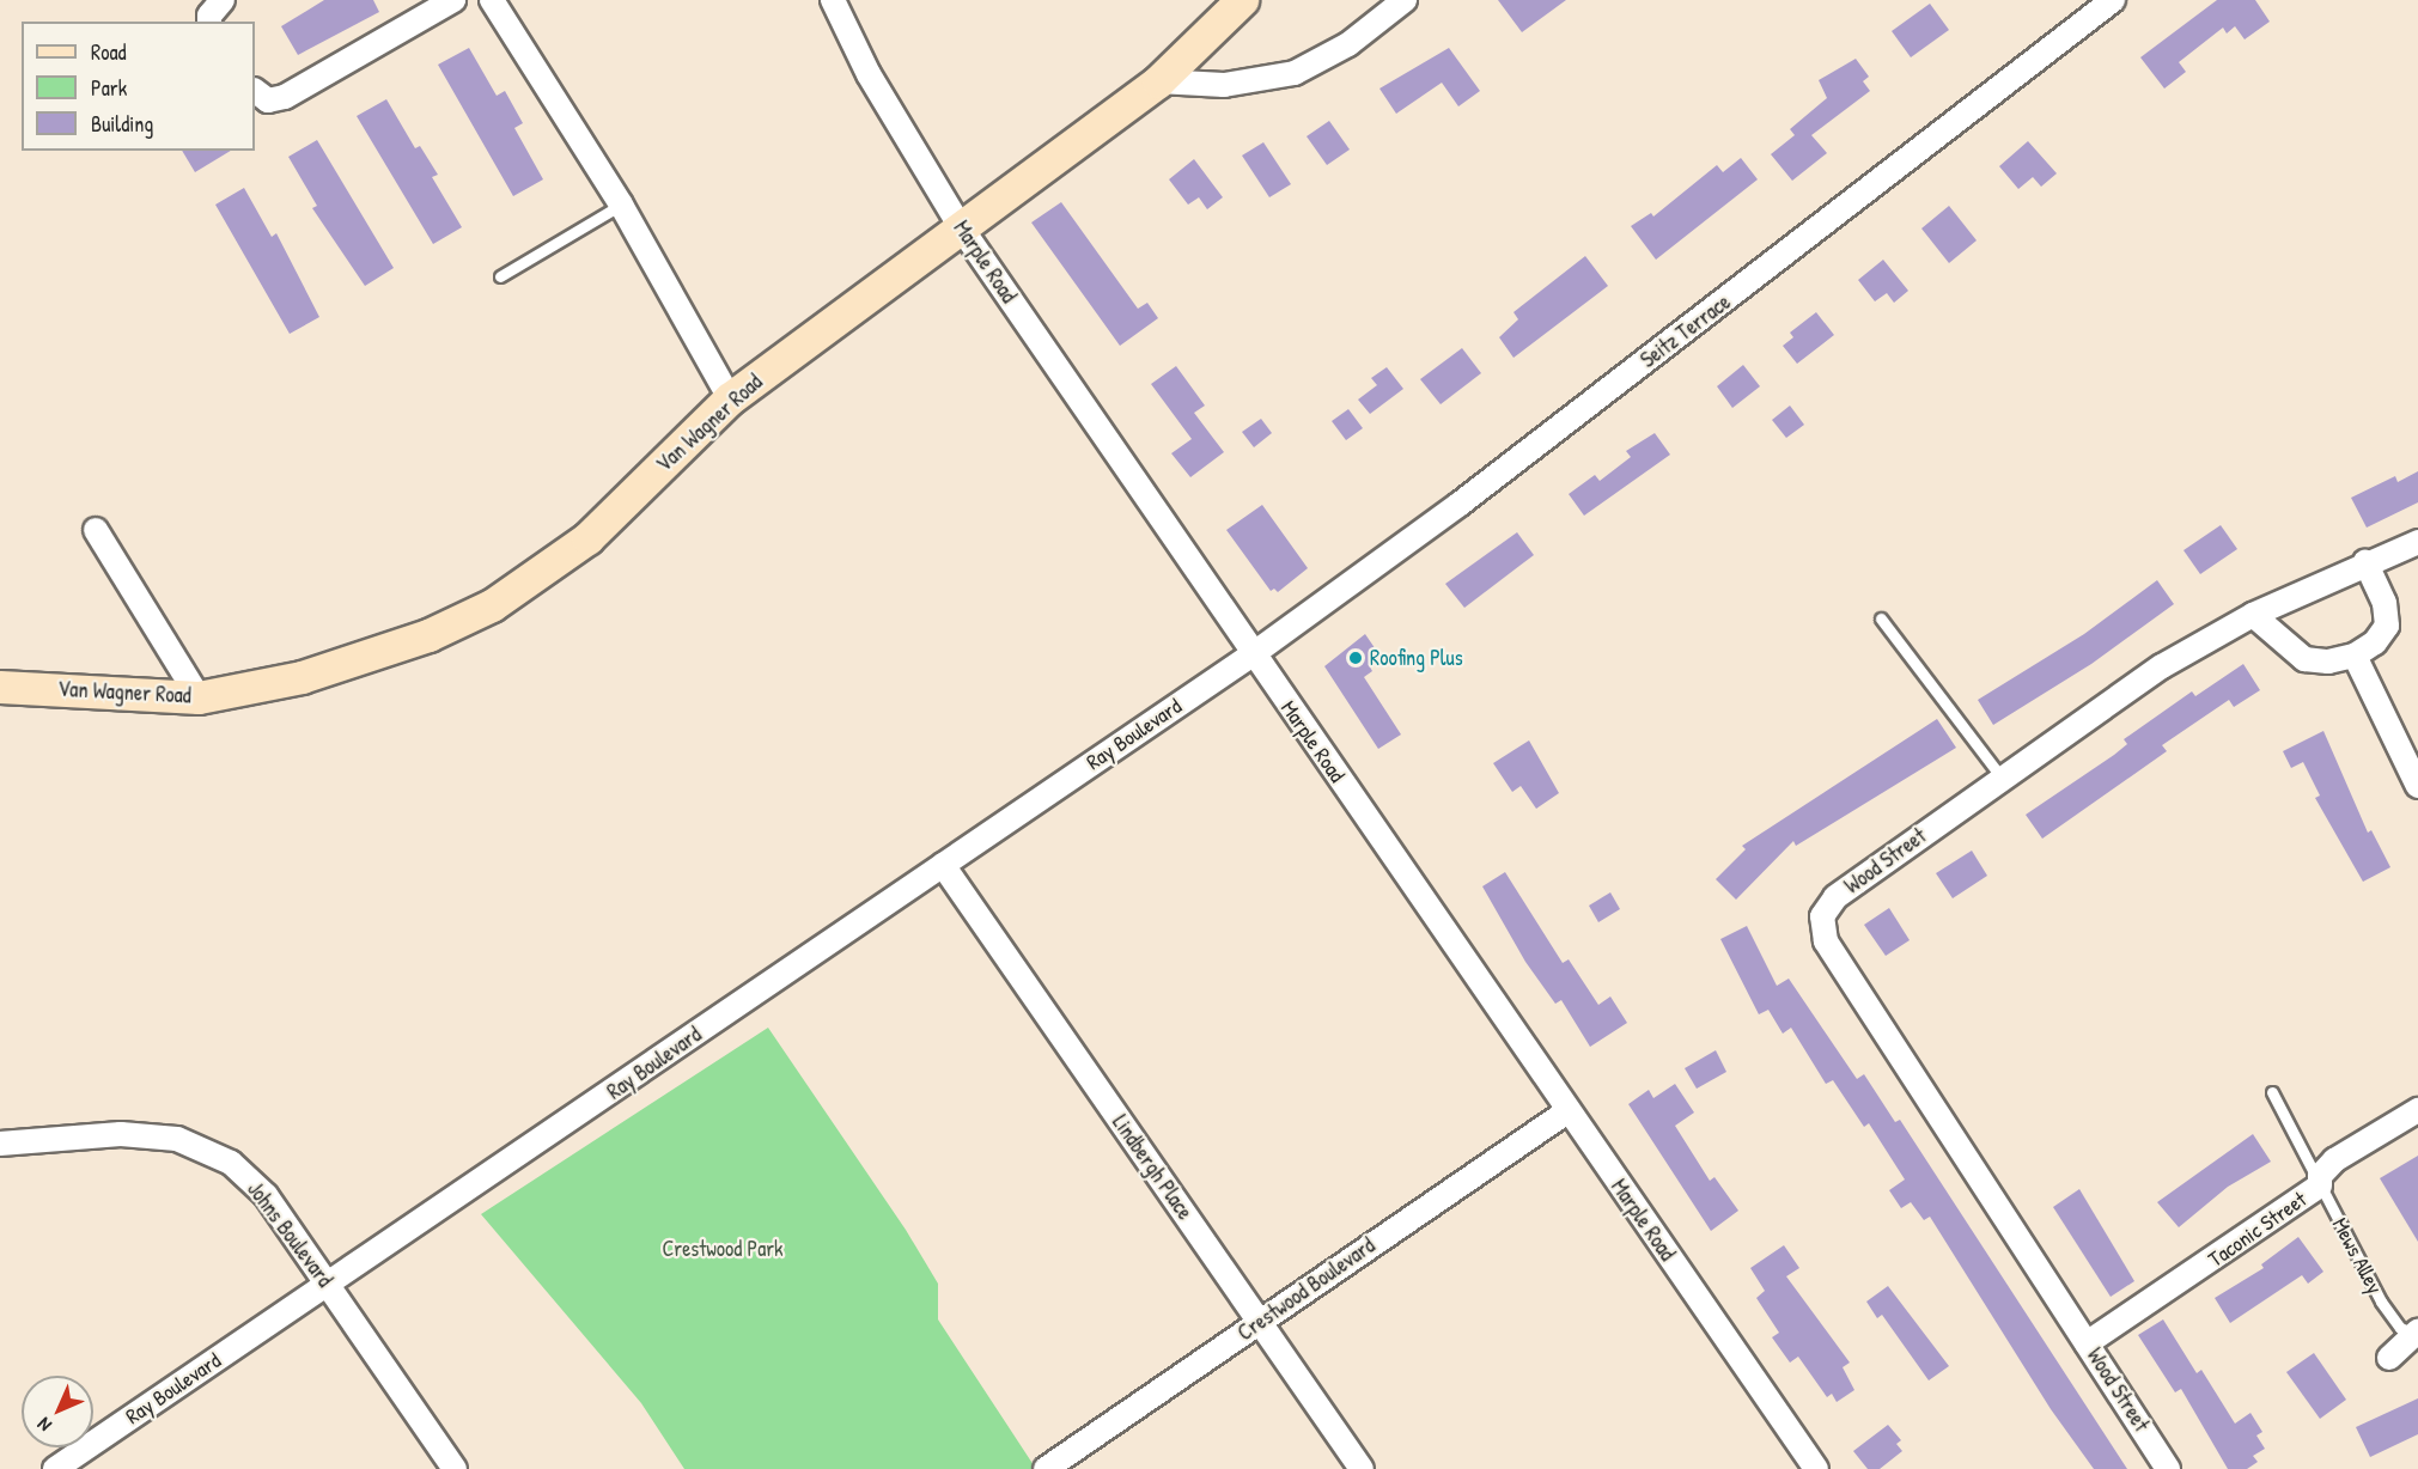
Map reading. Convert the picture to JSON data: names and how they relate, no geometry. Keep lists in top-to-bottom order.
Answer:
{
  "streets": {
    "street": [
      "Marple Road",
      "Seitz Terrace",
      "Van Wagner Road",
      "Ray Boulevard",
      "Wood Street",
      "Lindbergh Place",
      "Taconic Street",
      "Johns Boulevard",
      "Mews Alley",
      "Crestwood Boulevard"
    ]
  },
  "crossings": [
    ["Marple Road", "Seitz Terrace"],
    ["Marple Road", "Van Wagner Road"],
    ["Marple Road", "Ray Boulevard"],
    ["Marple Road", "Crestwood Boulevard"],
    ["Seitz Terrace", "Ray Boulevard"],
    ["Ray Boulevard", "Lindbergh Place"],
    ["Ray Boulevard", "Johns Boulevard"],
    ["Wood Street", "Taconic Street"],
    ["Lindbergh Place", "Crestwood Boulevard"],
    ["Taconic Street", "Mews Alley"]
  ],
  "parks": ["Crestwood Park"],
  "places": ["Roofing Plus"],
  "legend": ["Road", "Park", "Building"],
  "north": "bottom left"
}
